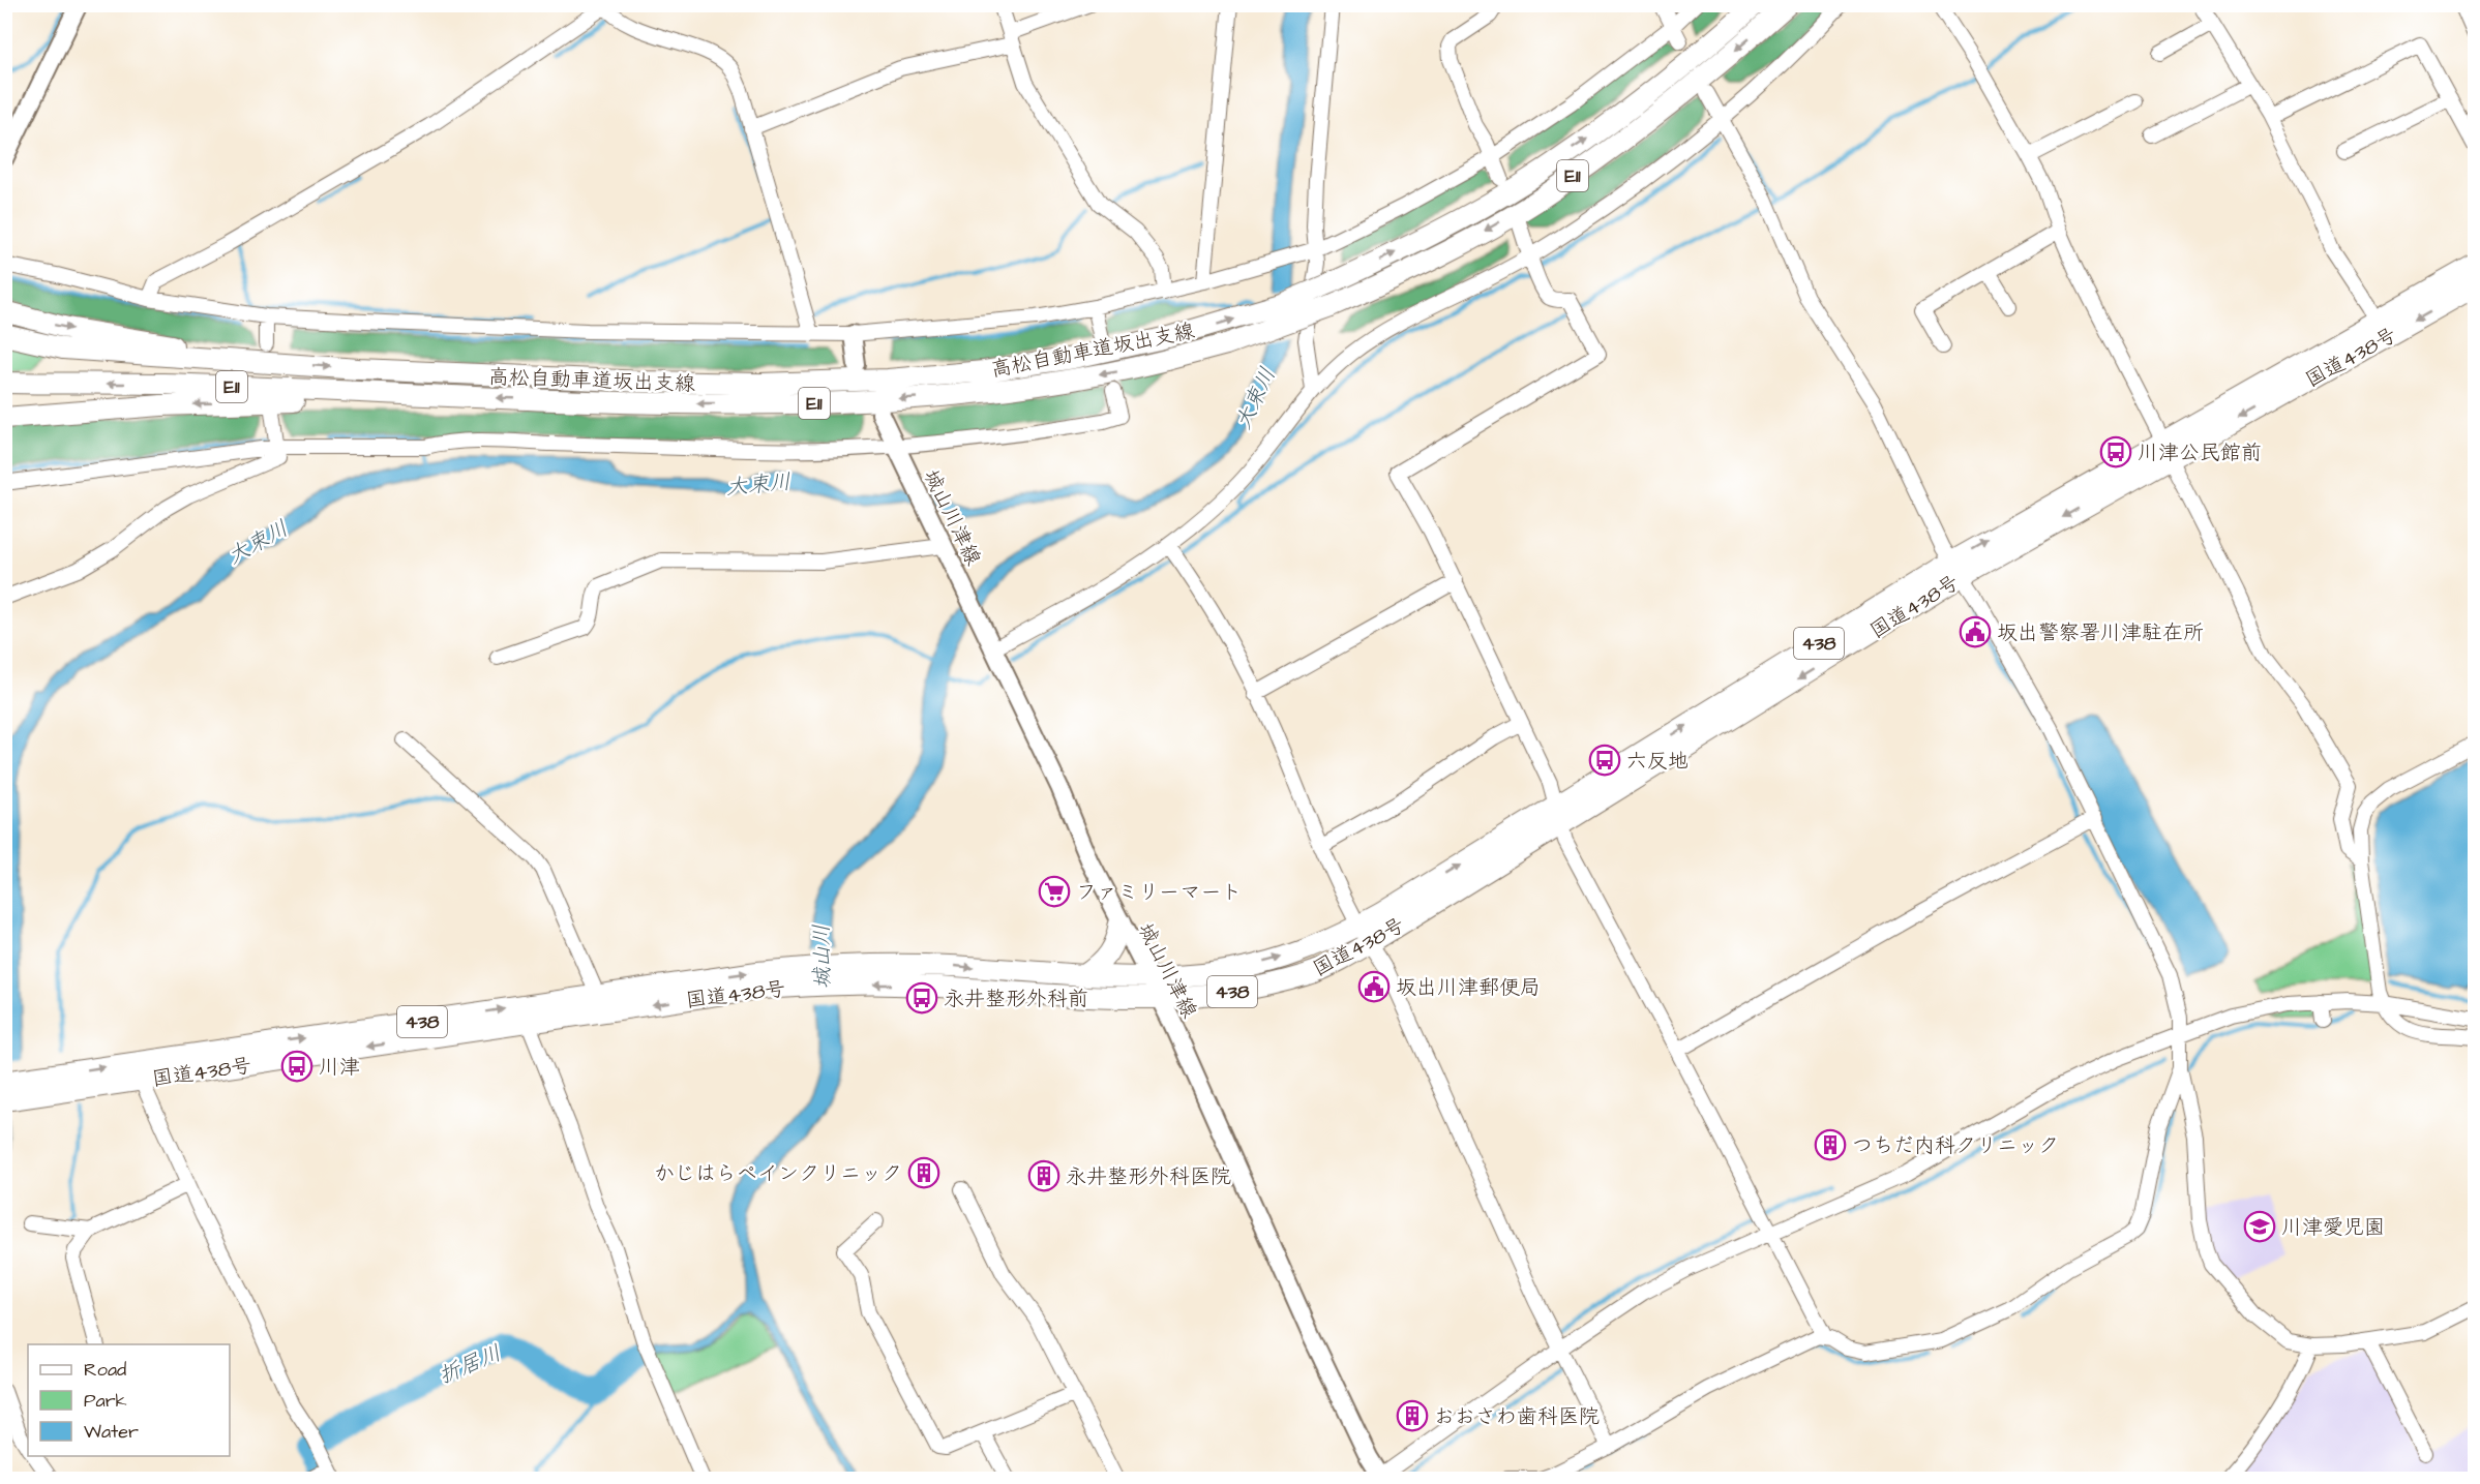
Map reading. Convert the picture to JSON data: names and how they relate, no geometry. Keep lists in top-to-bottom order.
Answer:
{
  "streets": {
    "highway": [
      "E11",
      "高松自動車道坂出支線",
      "国道438号",
      "438"
    ],
    "main road": ["城山川津線"]
  },
  "crossings": [
    ["E11", "高松自動車道坂出支線"],
    ["国道438号", "城山川津線"]
  ],
  "water": ["大束川", "城山川", "折居川"],
  "places": {
    "bus stop": [
      "川津公民館前",
      "六反地",
      "永井整形外科前",
      "川津"
    ],
    "public building": ["坂出警察署川津駐在所", "坂出川津郵便局"],
    "supermarket": ["ファミリーマート"],
    "building": [
      "つちだ内科クリニック",
      "かじはらペインクリニック",
      "永井整形外科医院",
      "おおさわ歯科医院"
    ],
    "school or university": ["川津愛児園"]
  },
  "legend": ["Road", "Park", "Water"]
}
